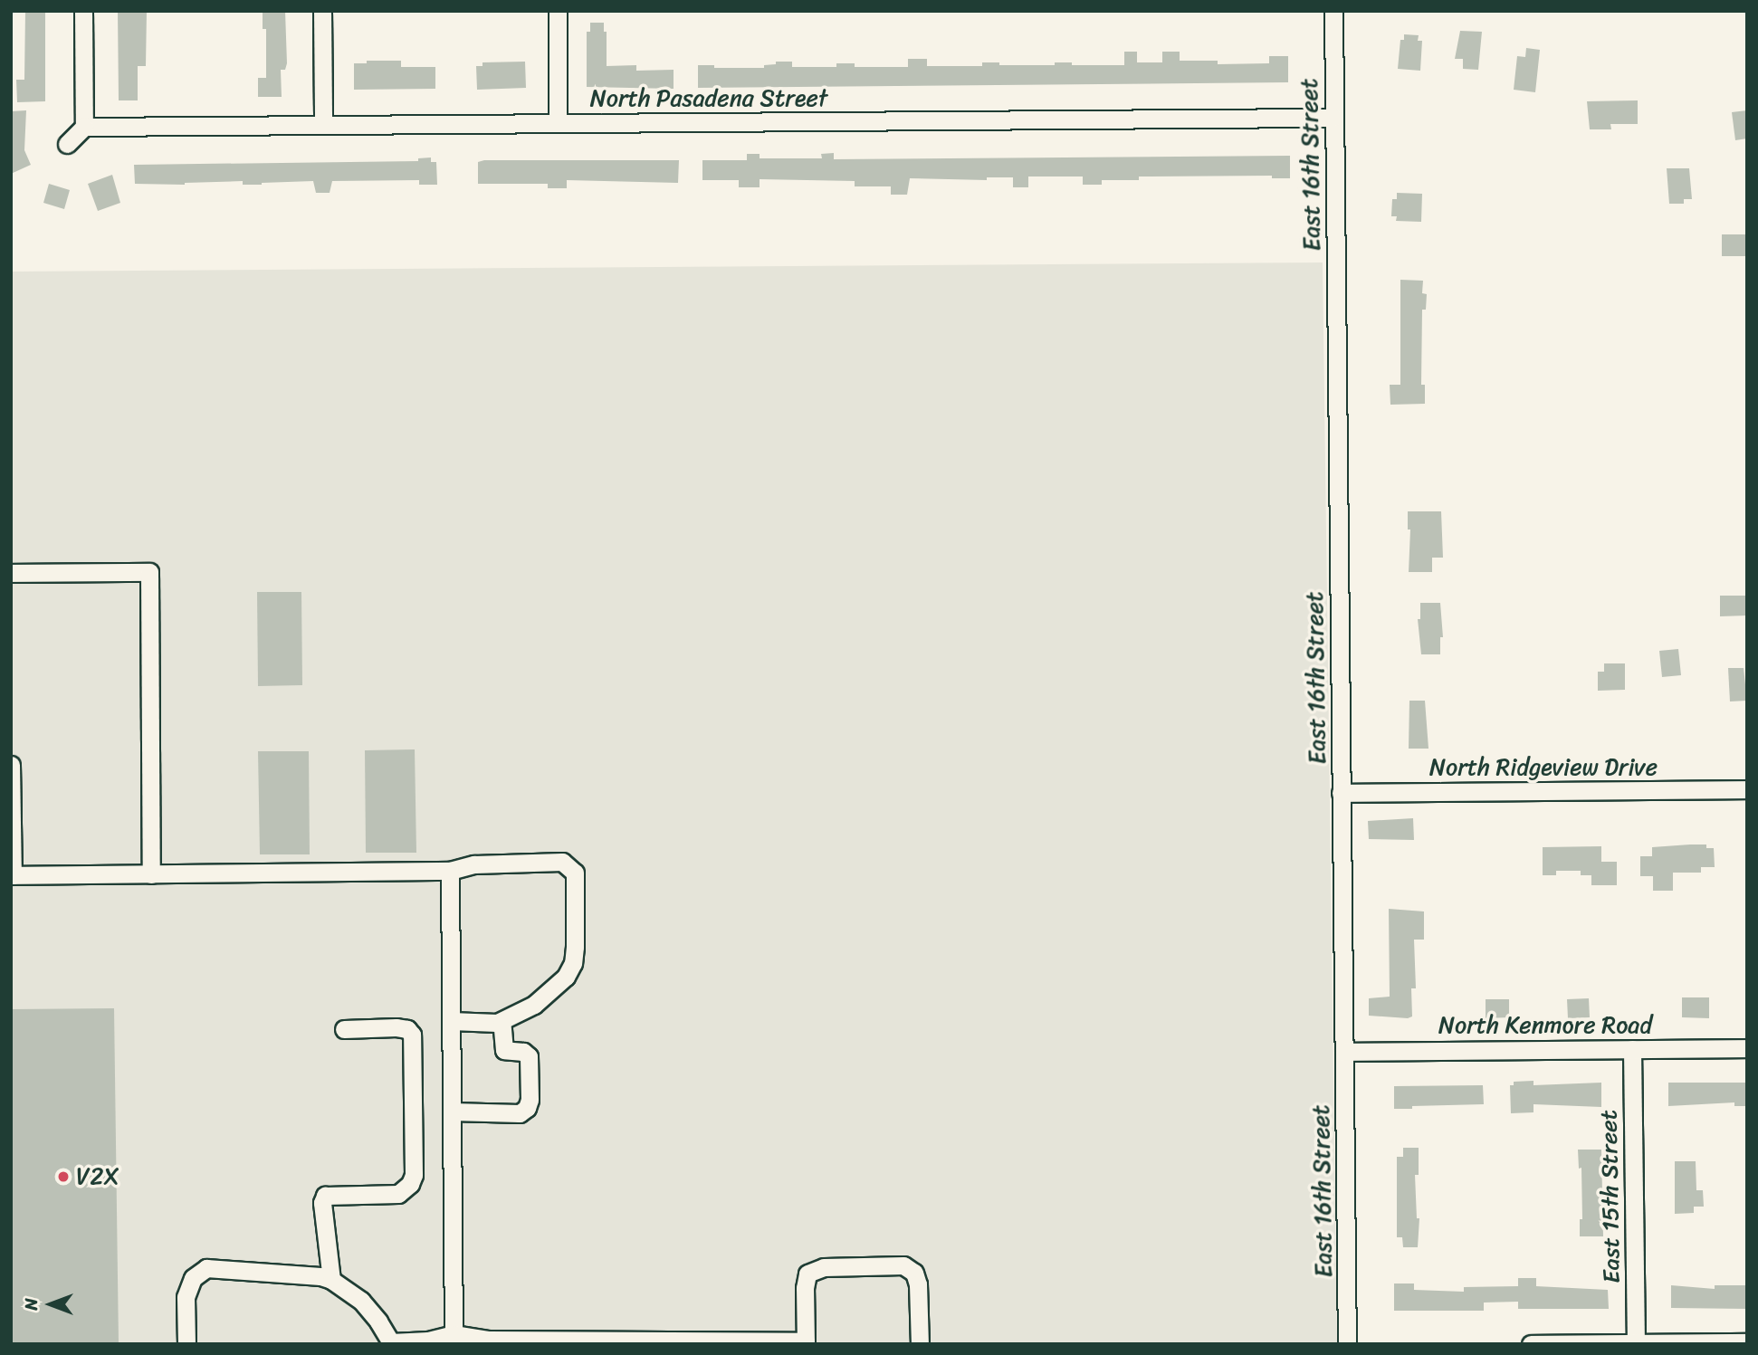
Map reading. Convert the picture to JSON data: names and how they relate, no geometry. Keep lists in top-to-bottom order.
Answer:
{
  "streets": {
    "street": [
      "North Pasadena Street",
      "East 16th Street",
      "North Ridgeview Drive",
      "North Kenmore Road",
      "East 15th Street"
    ]
  },
  "crossings": [
    ["North Pasadena Street", "East 16th Street"],
    ["East 16th Street", "North Ridgeview Drive"],
    ["East 16th Street", "North Kenmore Road"],
    ["North Kenmore Road", "East 15th Street"]
  ],
  "places": ["V2X"],
  "north": "left"
}
